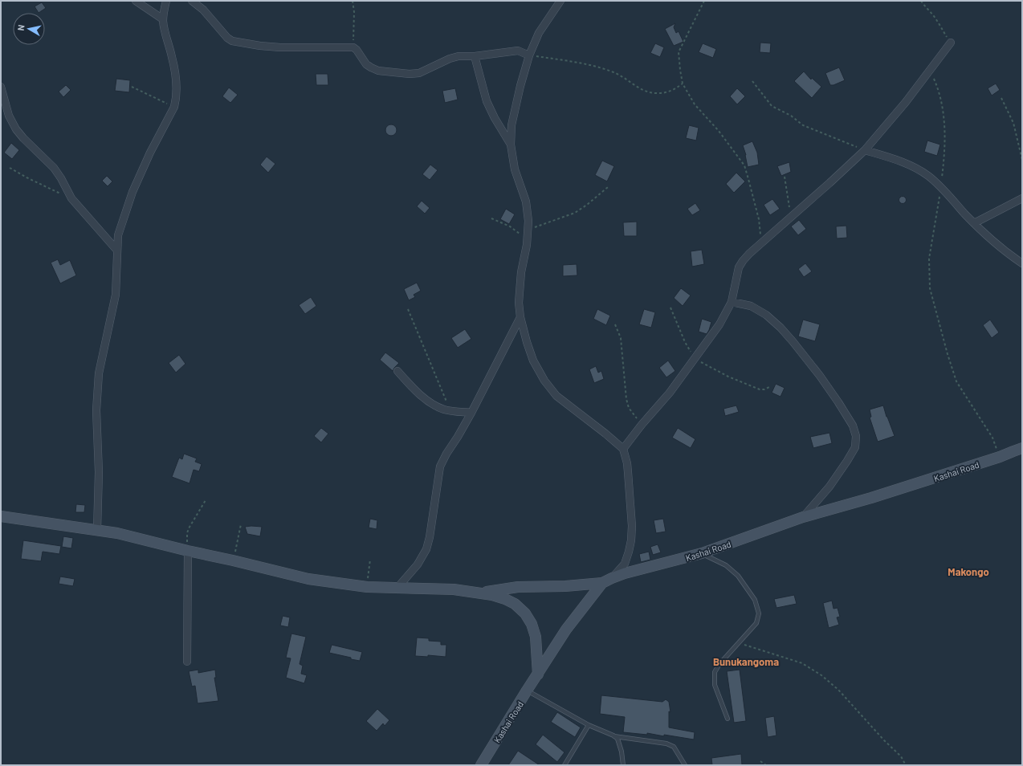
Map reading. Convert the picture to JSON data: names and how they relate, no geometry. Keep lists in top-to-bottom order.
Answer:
{
  "streets": {
    "street": ["Kashai Road"]
  },
  "districts": ["Makongo", "Bunukangoma"],
  "north": "left"
}
